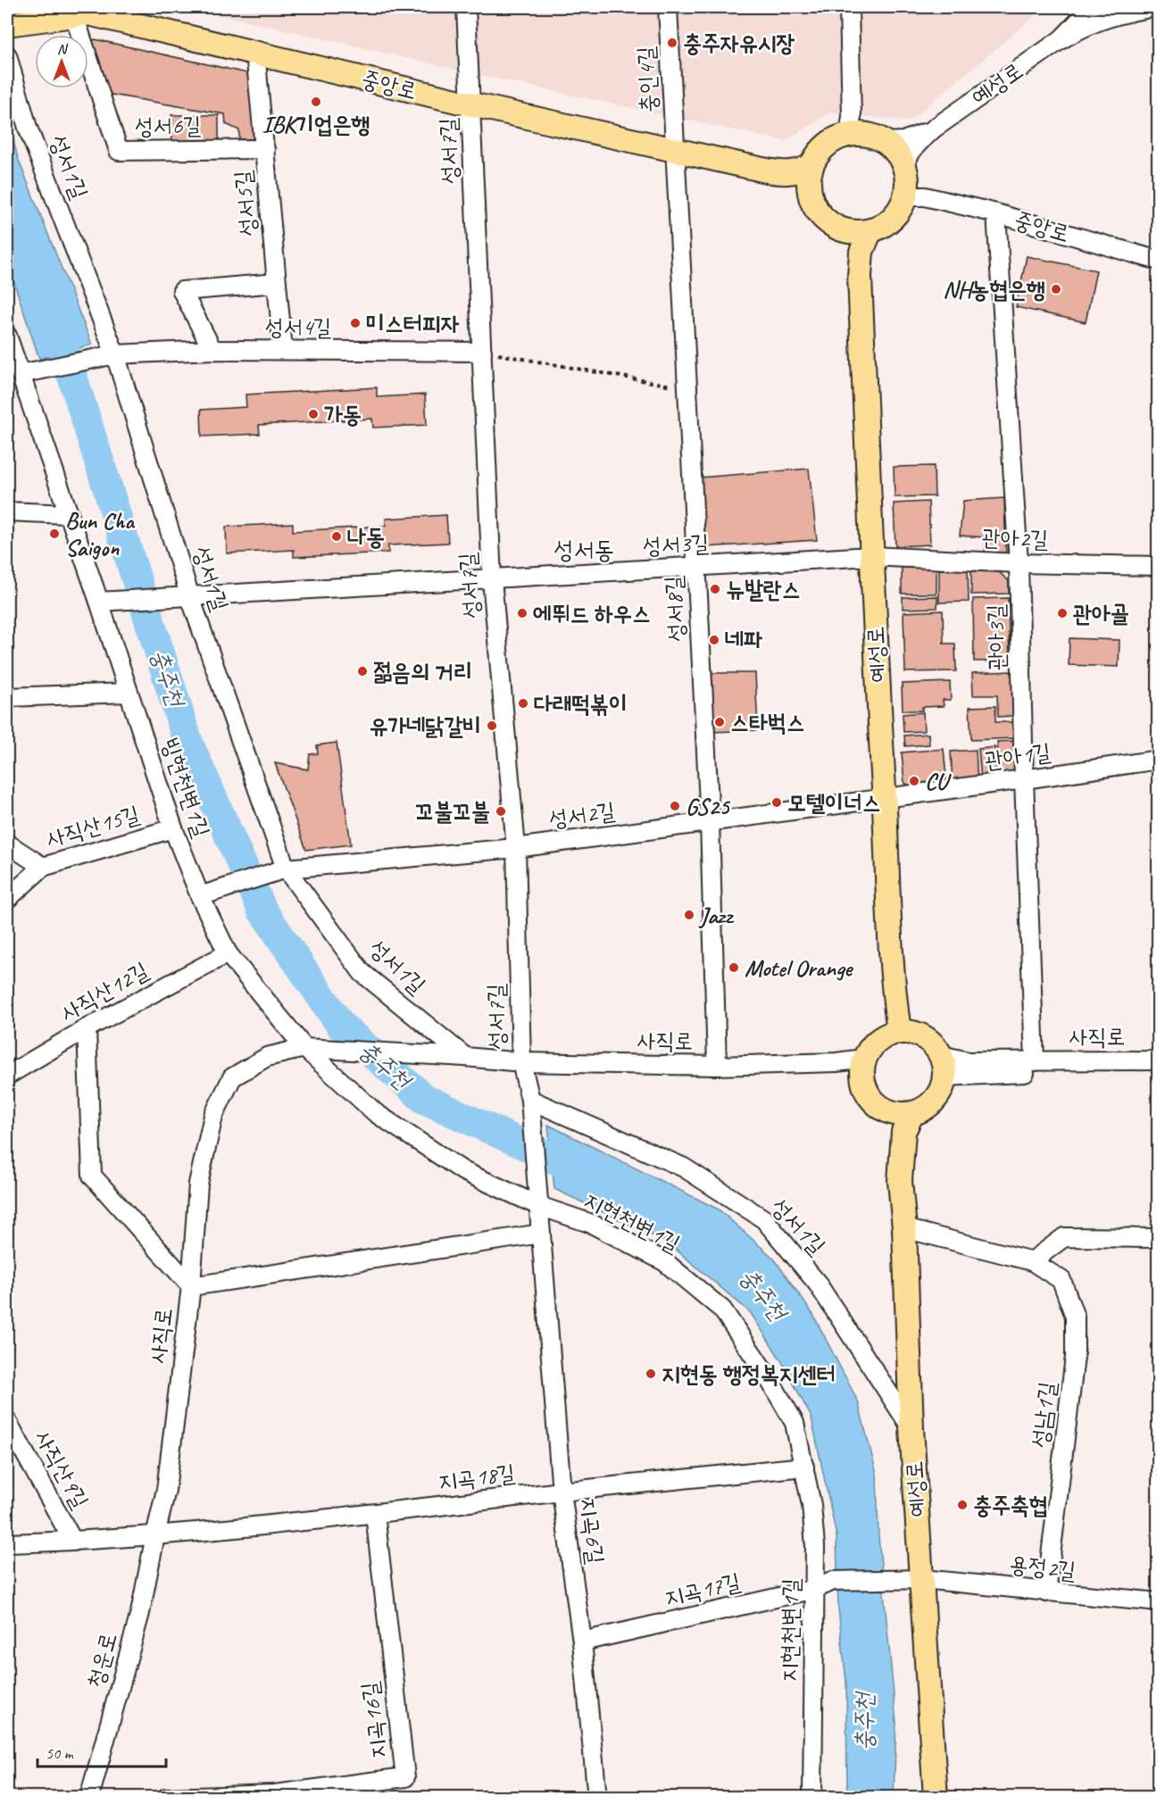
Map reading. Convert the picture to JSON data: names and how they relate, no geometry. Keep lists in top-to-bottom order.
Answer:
{
  "streets": {
    "main road": ["예성로", "중앙로"],
    "street": [
      "충인4길",
      "성서6길",
      "성서7길",
      "성서1길",
      "성서5길",
      "성서4길",
      "관아2길",
      "성서3길",
      "성서8길",
      "관아3길",
      "관아1길",
      "빙현천변1길",
      "성서2길",
      "사직산15길",
      "사직산12길",
      "사직로",
      "지현천변1길",
      "성남1길",
      "사직산9길",
      "지곡18길",
      "지곡6길",
      "용정2길",
      "지곡17길",
      "청운로",
      "지곡16길"
    ]
  },
  "crossings": [
    ["충인4길", "중앙로"],
    ["충인4길", "성서8길"],
    ["예성로", "중앙로"],
    ["예성로", "성서1길"],
    ["예성로", "관아2길"],
    ["예성로", "성서3길"],
    ["예성로", "관아1길"],
    ["예성로", "성서2길"],
    ["예성로", "사직로"],
    ["예성로", "성남1길"],
    ["예성로", "용정2길"],
    ["중앙로", "성서6길"],
    ["중앙로", "성서7길"],
    ["중앙로", "성서5길"],
    ["중앙로", "성서8길"],
    ["중앙로", "관아3길"],
    ["성서6길", "성서5길"],
    ["성서7길", "성서1길"],
    ["성서7길", "성서4길"],
    ["성서7길", "성서3길"],
    ["성서7길", "성서2길"],
    ["성서7길", "사직로"],
    ["성서7길", "지곡6길"],
    ["성서1길", "성서4길"],
    ["성서1길", "성서3길"],
    ["성서1길", "성서2길"],
    ["성서1길", "사직로"],
    ["성서1길", "지곡6길"],
    ["성서5길", "성서4길"],
    ["성서4길", "빙현천변1길"],
    ["관아2길", "성서3길"],
    ["관아2길", "관아3길"],
    ["성서3길", "성서8길"],
    ["성서3길", "빙현천변1길"],
    ["성서8길", "성서2길"],
    ["성서8길", "사직로"],
    ["관아3길", "관아1길"],
    ["관아3길", "사직로"],
    ["관아1길", "성서2길"],
    ["빙현천변1길", "성서2길"],
    ["빙현천변1길", "사직산15길"],
    ["빙현천변1길", "사직산12길"],
    ["빙현천변1길", "사직로"],
    ["빙현천변1길", "지현천변1길"],
    ["사직로", "지현천변1길"],
    ["사직로", "지곡18길"],
    ["사직로", "청운로"],
    ["지현천변1길", "지곡18길"],
    ["지현천변1길", "지곡6길"],
    ["지현천변1길", "지곡17길"],
    ["성남1길", "용정2길"],
    ["지곡18길", "지곡6길"],
    ["지곡18길", "청운로"],
    ["지곡18길", "지곡16길"],
    ["지곡6길", "지곡17길"],
    ["용정2길", "지곡17길"]
  ],
  "districts": ["성서동"],
  "water": ["충주천"],
  "places": [
    "충주자유시장",
    "IBK기업은행",
    "NH농협은행",
    "미스터피자",
    "가동",
    "Bun Cha Saigon",
    "나동",
    "뉴발란스",
    "에뛰드 하우스",
    "관아골",
    "네파",
    "젊음의 거리",
    "다래떡볶이",
    "스타벅스",
    "유가네닭갈비",
    "CU",
    "모텔이너스",
    "GS25",
    "꼬불꼬불",
    "Jazz",
    "Motel Orange",
    "지현동 행정복지센터",
    "충주축협"
  ],
  "scale_bar": "50 m",
  "north": "top"
}
